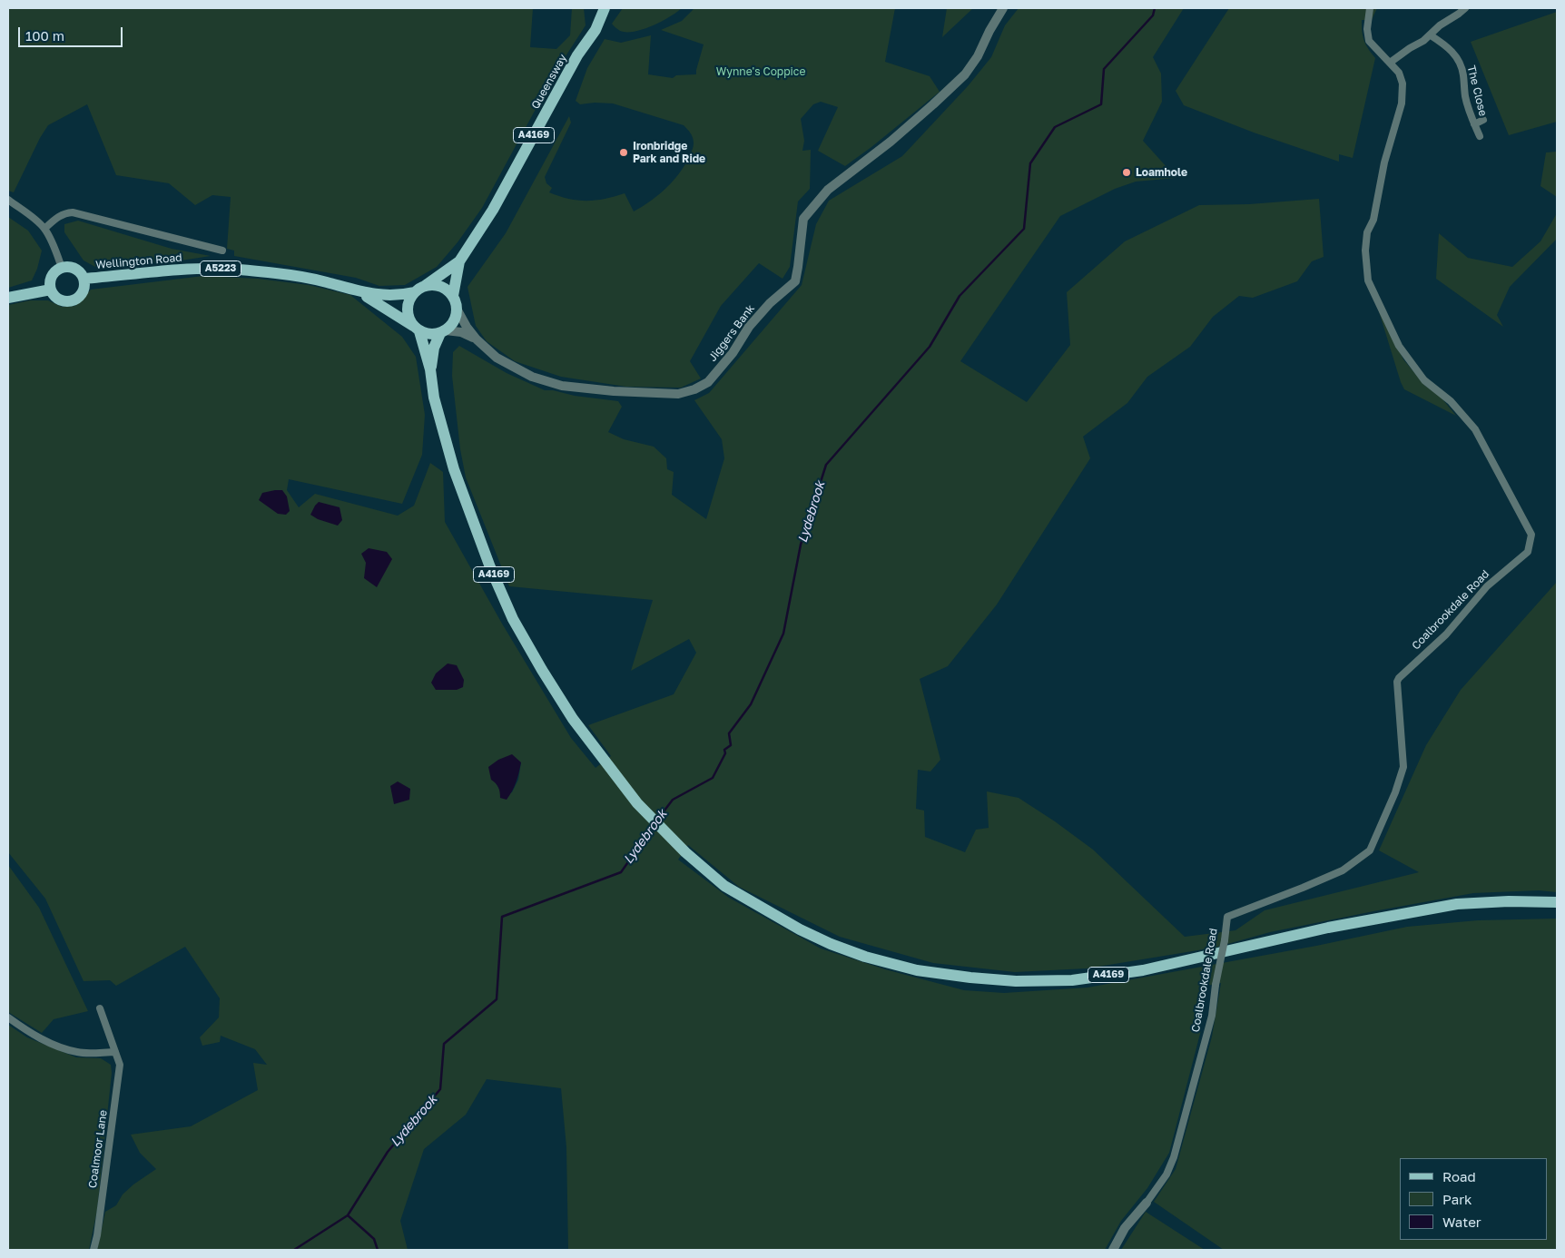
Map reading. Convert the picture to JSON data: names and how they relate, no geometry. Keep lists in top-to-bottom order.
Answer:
{
  "streets": {
    "main road": [
      "Queensway",
      "A4169",
      "Wellington Road",
      "A5223"
    ],
    "street": [
      "The Close",
      "Jiggers Bank",
      "Coalbrookdale Road",
      "Coalmoor Lane"
    ]
  },
  "crossings": [
    ["Queensway", "A4169"],
    ["Queensway", "Wellington Road"],
    ["Queensway", "Jiggers Bank"],
    ["A4169", "Wellington Road"],
    ["A4169", "Jiggers Bank"],
    ["Wellington Road", "Jiggers Bank"]
  ],
  "water": ["Lydebrook"],
  "parks": ["Wynne's Coppice"],
  "places": ["Ironbridge Park and Ride", "Loamhole"],
  "legend": ["Road", "Park", "Water"],
  "scale_bar": "100 m"
}
